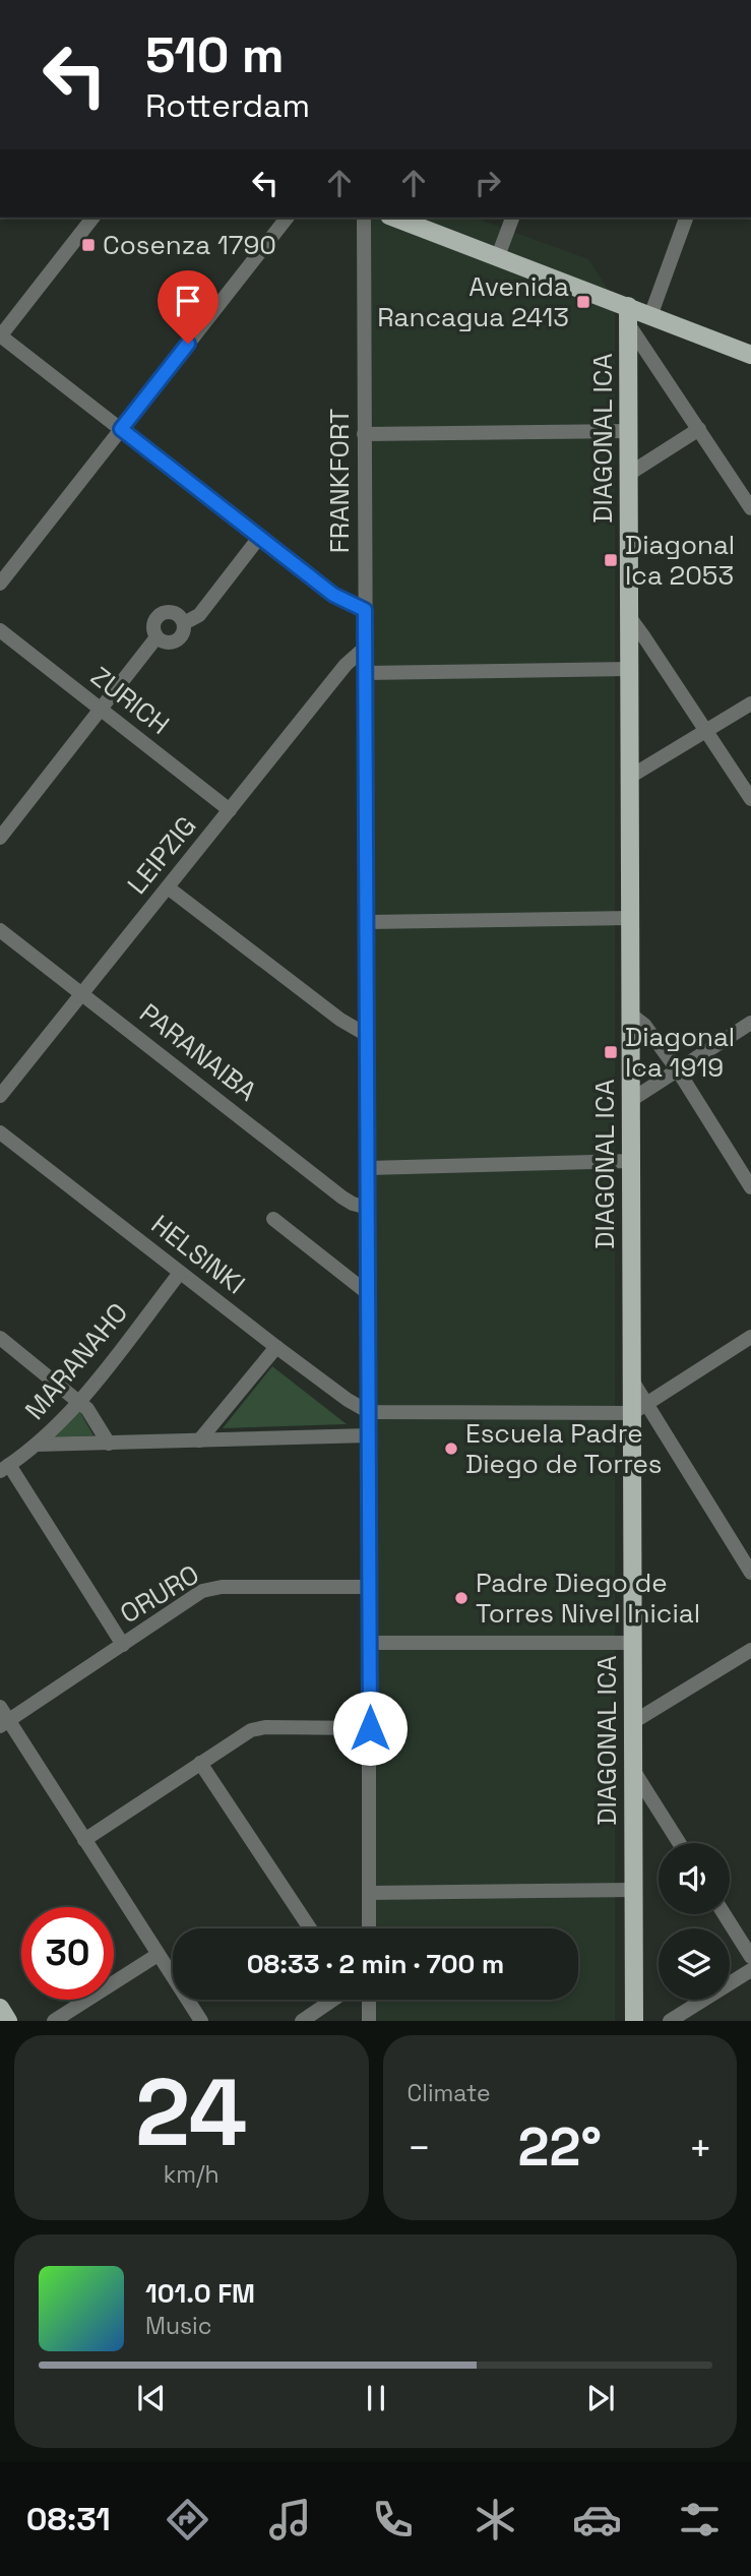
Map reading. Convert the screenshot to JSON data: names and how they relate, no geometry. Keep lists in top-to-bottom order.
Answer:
{
  "streets": {
    "main road": ["DIAGONAL ICA"],
    "street": [
      "FRANKFORT",
      "ZURICH",
      "LEIPZIG",
      "PARANAIBA",
      "HELSINKI",
      "MARANAHO",
      "ORURO"
    ]
  },
  "crossings": [
    ["FRANKFORT", "LEIPZIG"],
    ["FRANKFORT", "PARANAIBA"],
    ["FRANKFORT", "HELSINKI"],
    ["FRANKFORT", "ORURO"],
    ["ZURICH", "LEIPZIG"],
    ["LEIPZIG", "PARANAIBA"],
    ["HELSINKI", "MARANAHO"]
  ],
  "places": {
    "transit": [
      "Cosenza 1790",
      "Avenida Rancagua 2413",
      "Diagonal Ica 2053",
      "Diagonal Ica 1919"
    ],
    "other": ["Escuela Padre Diego de Torres", "Padre Diego de Torres Nivel Inicial"]
  },
  "page": {
    "turn": ["510 m", "Rotterdam"],
    "limit": "30",
    "trip": "08:33 · 2 min · 700 m",
    "tile": [
      ["24", "km/h"],
      "Climate"
    ],
    "heat": ["−", "22°", "+"],
    "song": ["101.0 FM", "Music"],
    "tabs": "08:31"
  }
}
